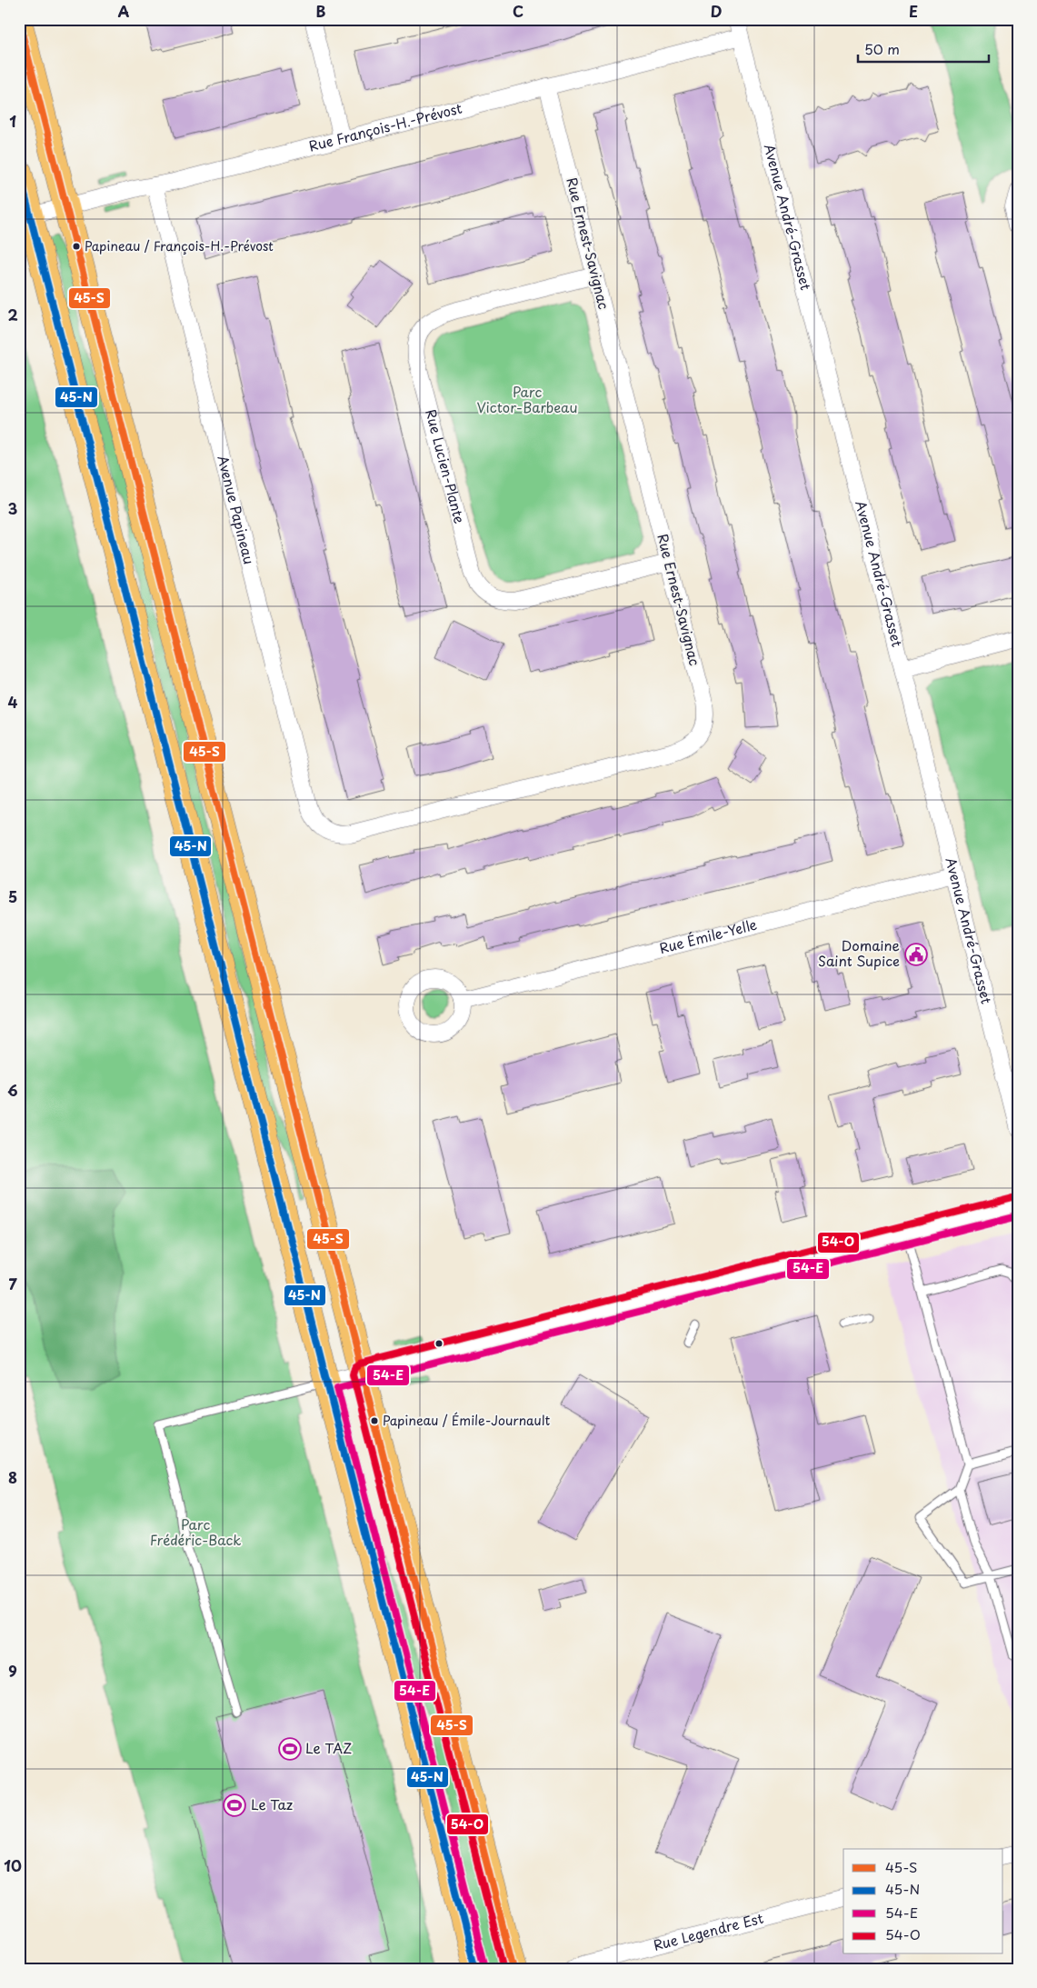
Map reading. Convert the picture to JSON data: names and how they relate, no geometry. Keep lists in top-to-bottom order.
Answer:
{
  "streets": {
    "street": [
      "Rue François-H.-Prévost",
      "Avenue André-Grasset",
      "Rue Ernest-Savignac",
      "Rue Lucien-Plante",
      "Avenue Papineau",
      "Rue Émile-Yelle",
      "Rue Legendre Est"
    ]
  },
  "crossings": [
    ["Rue François-H.-Prévost", "Avenue André-Grasset"],
    ["Rue François-H.-Prévost", "Rue Ernest-Savignac"],
    ["Rue François-H.-Prévost", "Avenue Papineau"],
    ["Avenue André-Grasset", "Rue Émile-Yelle"],
    ["Rue Ernest-Savignac", "Rue Lucien-Plante"],
    ["Rue Ernest-Savignac", "Avenue Papineau"]
  ],
  "parks": ["Parc Victor-Barbeau", "Parc Frédéric-Back"],
  "places": {
    "other": ["Papineau / François-H.-Prévost", "Papineau / Émile-Journault"],
    "public building": ["Domaine Saint Supice"],
    "sports": ["Le TAZ", "Le Taz"]
  },
  "lines": [
    "transit line 45-S",
    "transit line 45-N",
    "transit line 54-O",
    "transit line 54-E"
  ],
  "legend": [
    "45-S",
    "45-N",
    "54-E",
    "54-O"
  ],
  "scale_bar": "50 m",
  "grid": {
    "columns": [
      "A",
      "B",
      "C",
      "D",
      "E"
    ],
    "rows": [
      "1",
      "2",
      "3",
      "4",
      "5",
      "6",
      "7",
      "8",
      "9",
      "10"
    ]
  }
}
